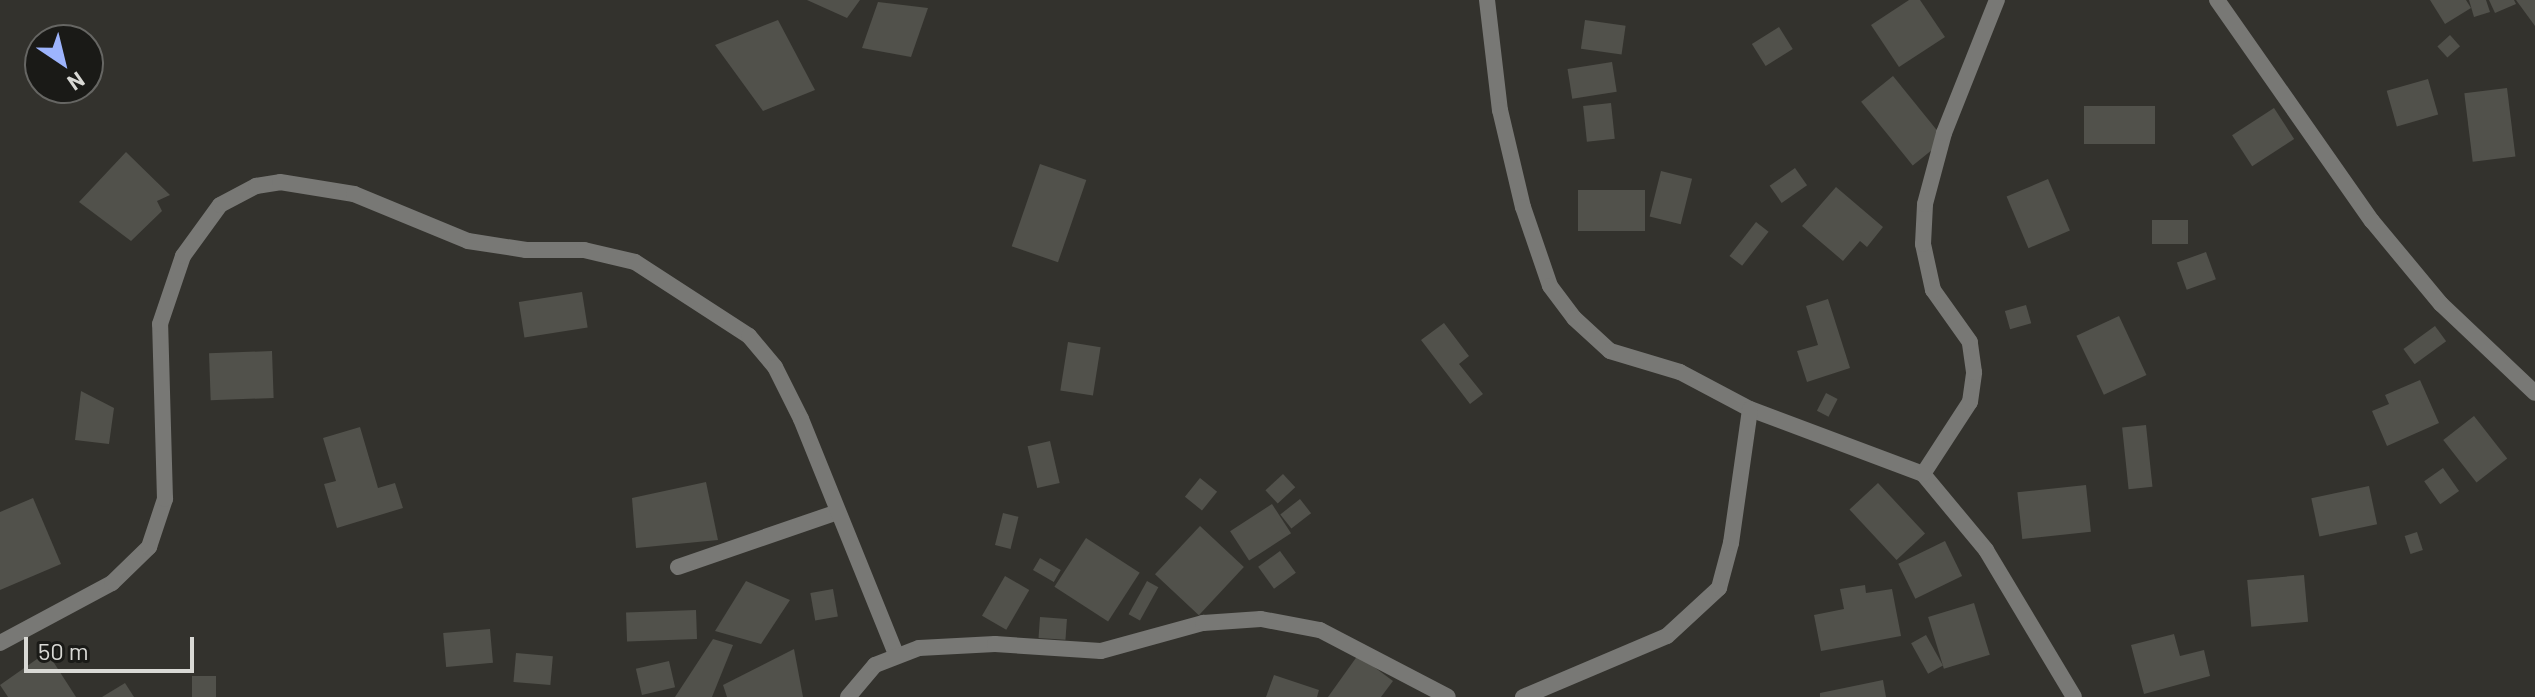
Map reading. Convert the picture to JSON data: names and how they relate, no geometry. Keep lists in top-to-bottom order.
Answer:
{
  "scale_bar": "50 m",
  "north": "bottom right"
}
